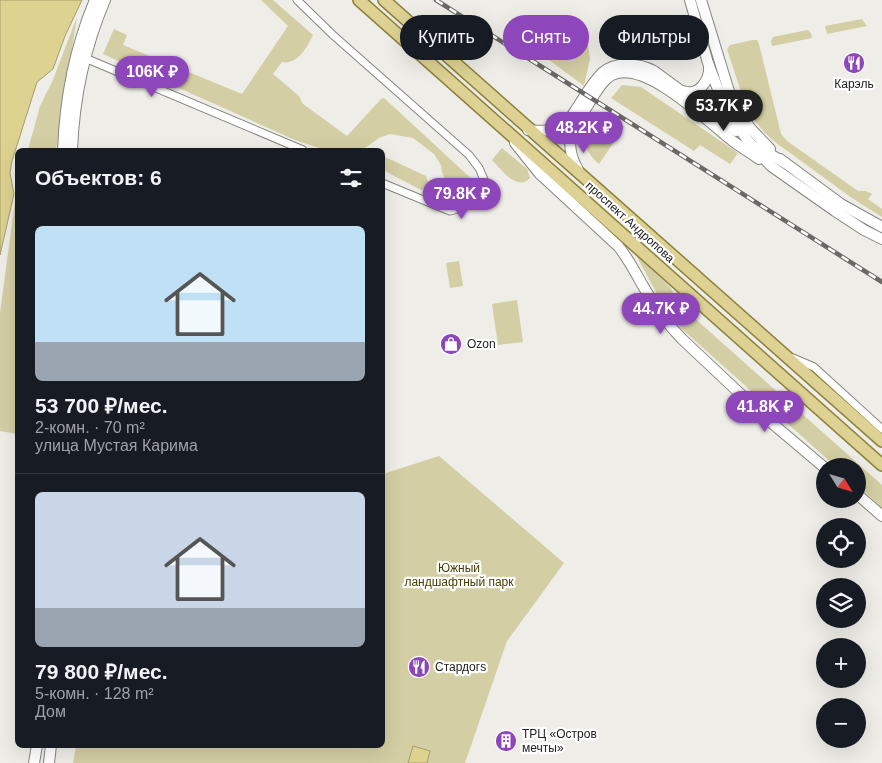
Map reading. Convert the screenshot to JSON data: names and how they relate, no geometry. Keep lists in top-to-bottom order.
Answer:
{
  "streets": {
    "main road": ["проспект Андропова"]
  },
  "parks": ["Южный ландшафтный парк"],
  "places": {
    "restaurant": ["Карэль", "Стардогs"],
    "shop": ["Ozon"],
    "building": ["ТРЦ «Остров мечты»"]
  },
  "north": "bottom right",
  "page": {
    "chip": ["Купить", "Снять", "Фильтры"],
    "price": [
      "106K ₽",
      "53.7K ₽",
      "48.2K ₽",
      "79.8K ₽",
      "44.7K ₽",
      "41.8K ₽"
    ],
    "heading": "Объектов: 6",
    "list": [
      {
        "name": "53 700 ₽/мес.",
        "note": "2-комн. · 70 m² · улица Мустая Карима"
      },
      {
        "name": "79 800 ₽/мес.",
        "note": "5-комн. · 128 m² · Дом"
      }
    ],
    "map_buttons": ["+", "−"]
  }
}
